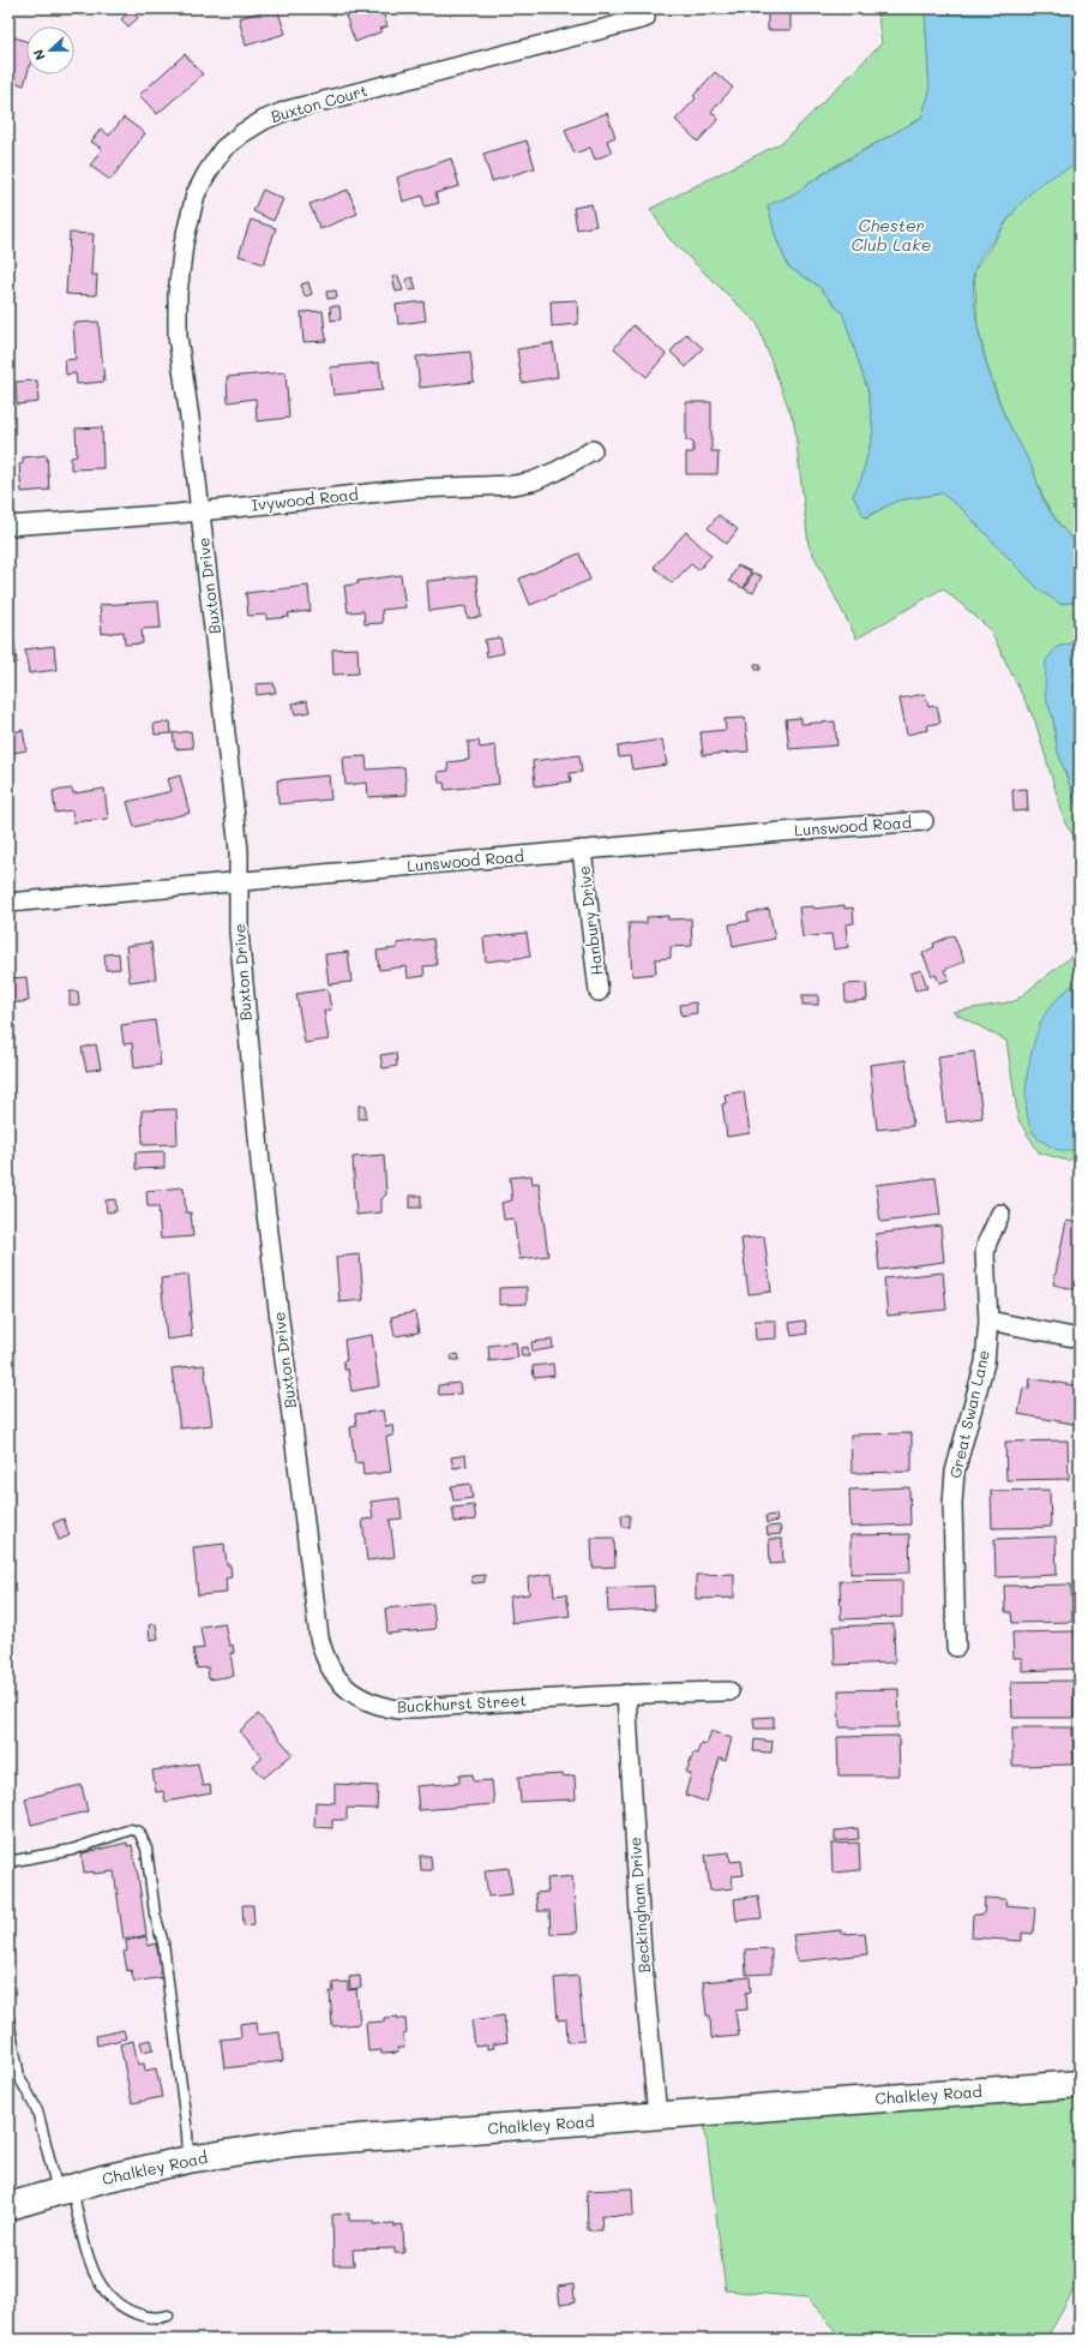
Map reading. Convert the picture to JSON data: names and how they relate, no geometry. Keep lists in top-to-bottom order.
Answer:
{
  "streets": {
    "street": [
      "Buxton Court",
      "Ivywood Road",
      "Buxton Drive",
      "Lunswood Road",
      "Hanbury Drive",
      "Great Swan Lane",
      "Buckhurst Street",
      "Beckingham Drive",
      "Chalkley Road"
    ]
  },
  "crossings": [
    ["Buxton Court", "Ivywood Road"],
    ["Buxton Court", "Buxton Drive"],
    ["Ivywood Road", "Buxton Drive"],
    ["Buxton Drive", "Lunswood Road"],
    ["Buxton Drive", "Buckhurst Street"],
    ["Lunswood Road", "Hanbury Drive"],
    ["Buckhurst Street", "Beckingham Drive"],
    ["Beckingham Drive", "Chalkley Road"]
  ],
  "water": ["Chester Club Lake"],
  "north": "left"
}
